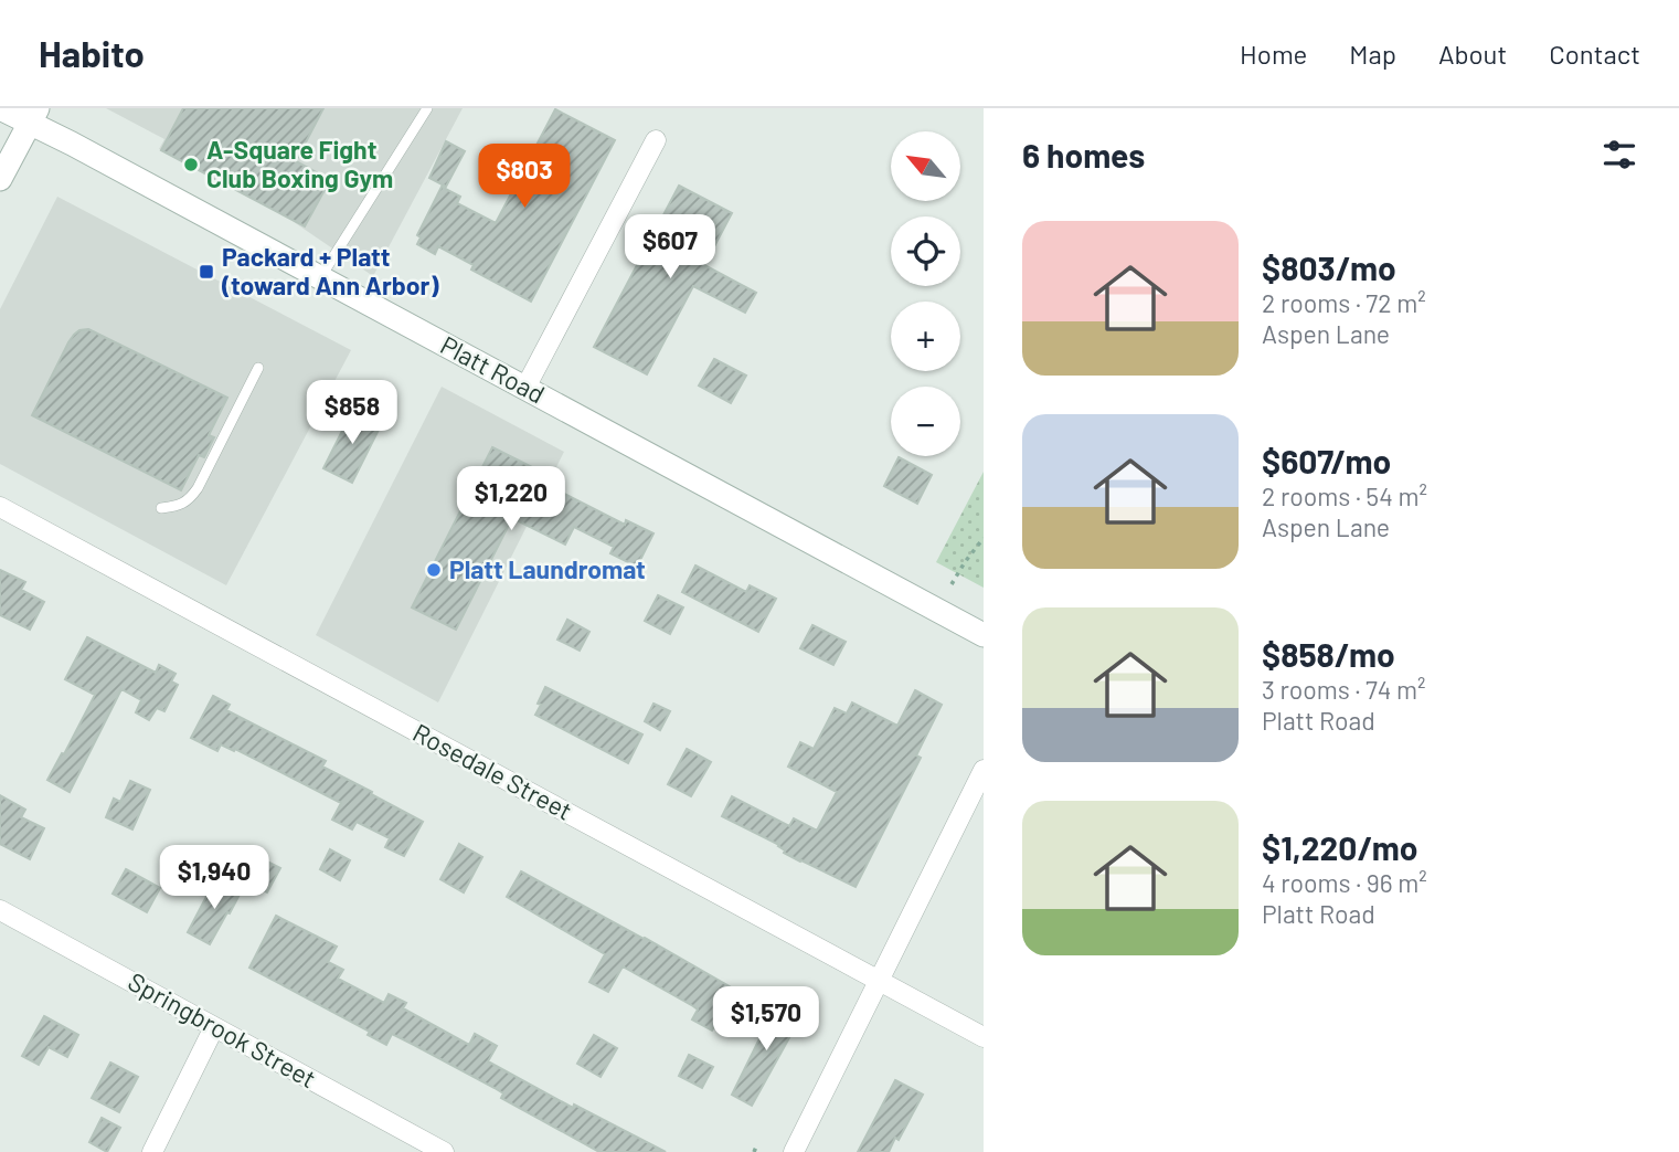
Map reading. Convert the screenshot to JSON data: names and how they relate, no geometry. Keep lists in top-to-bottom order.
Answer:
{
  "streets": {
    "main road": ["Platt Road"],
    "street": ["Rosedale Street", "Springbrook Street"]
  },
  "places": {
    "other": ["A-Square Fight Club Boxing Gym", "Platt Laundromat"],
    "transit": ["Packard + Platt (toward Ann Arbor)"]
  },
  "north": "top left",
  "page": {
    "header": "Habito",
    "nav": [
      "Home",
      "Map",
      "About",
      "Contact"
    ],
    "heading": "6 homes",
    "map_buttons": ["+", "−"],
    "price": [
      "$803",
      "$607",
      "$858",
      "$1,220",
      "$1,940",
      "$1,570"
    ],
    "list": [
      {
        "name": "$803/mo",
        "note": "2 rooms · 72 m² · Aspen Lane"
      },
      {
        "name": "$607/mo",
        "note": "2 rooms · 54 m² · Aspen Lane"
      },
      {
        "name": "$858/mo",
        "note": "3 rooms · 74 m² · Platt Road"
      },
      {
        "name": "$1,220/mo",
        "note": "4 rooms · 96 m² · Platt Road"
      }
    ]
  }
}
